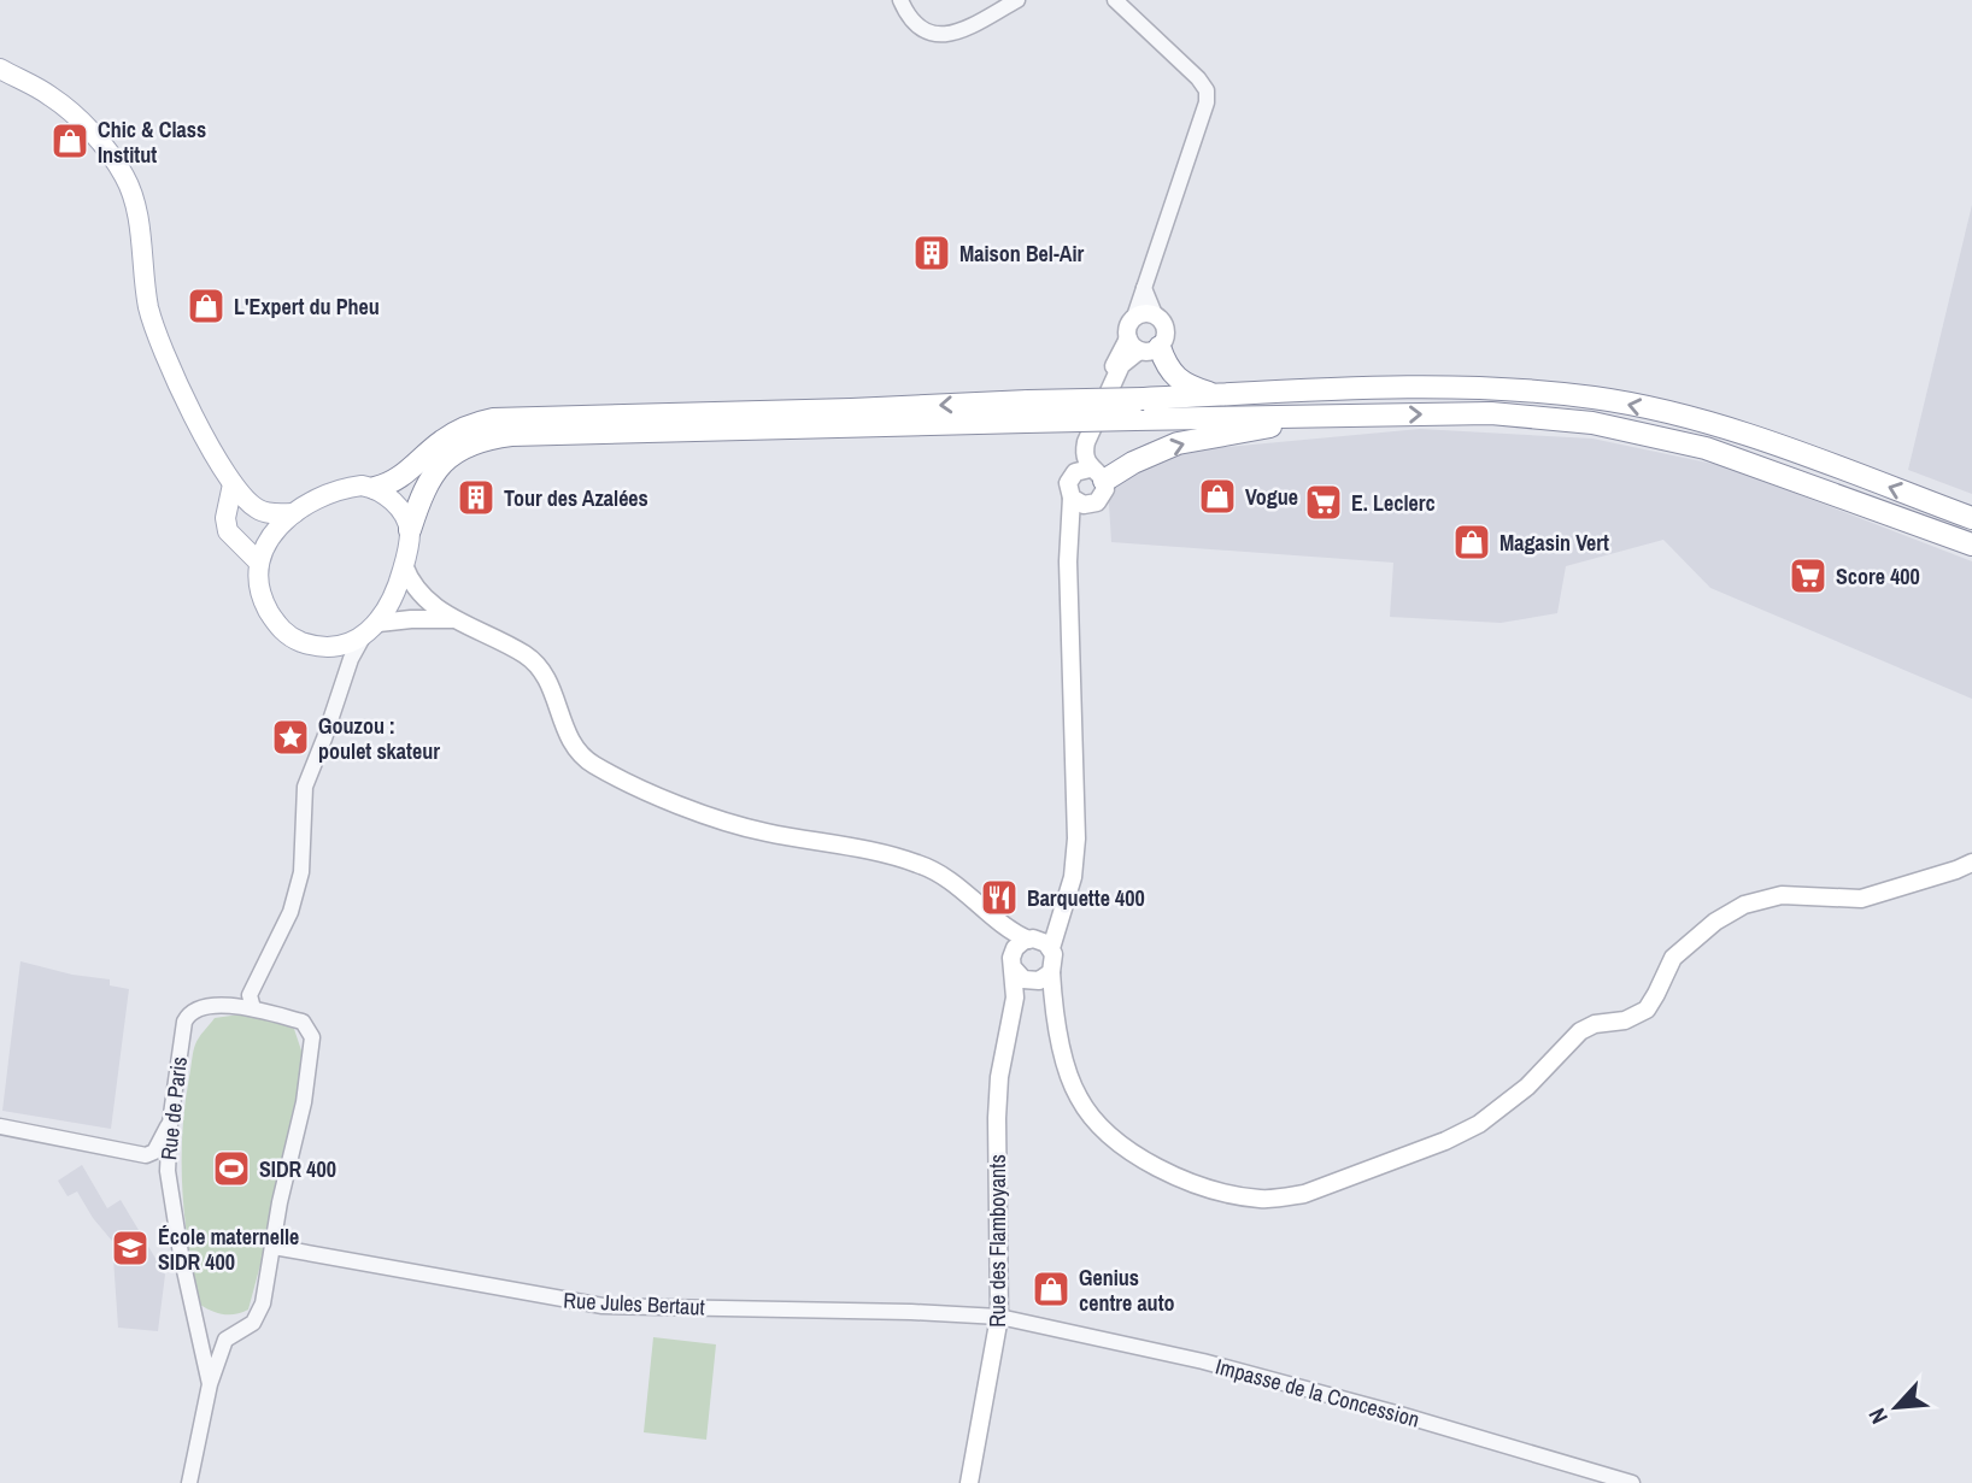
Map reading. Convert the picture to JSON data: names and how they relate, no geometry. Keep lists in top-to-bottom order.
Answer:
{
  "streets": {
    "main road": ["Rue des Flamboyants"],
    "street": ["Rue de Paris", "Rue Jules Bertaut", "Impasse de la Concession"]
  },
  "crossings": [
    ["Rue des Flamboyants", "Rue Jules Bertaut"],
    ["Rue des Flamboyants", "Impasse de la Concession"],
    ["Rue Jules Bertaut", "Impasse de la Concession"]
  ],
  "places": {
    "shop": [
      "Chic & Class Institut",
      "L'Expert du Pheu",
      "Vogue",
      "Magasin Vert",
      "Genius centre auto"
    ],
    "building": ["Maison Bel-Air", "Tour des Azalées"],
    "supermarket": ["E. Leclerc", "Score 400"],
    "place": ["Gouzou : poulet skateur"],
    "restaurant": ["Barquette 400"],
    "sports": ["SIDR 400"],
    "school or university": ["École maternelle SIDR 400"]
  },
  "north": "bottom left"
}
